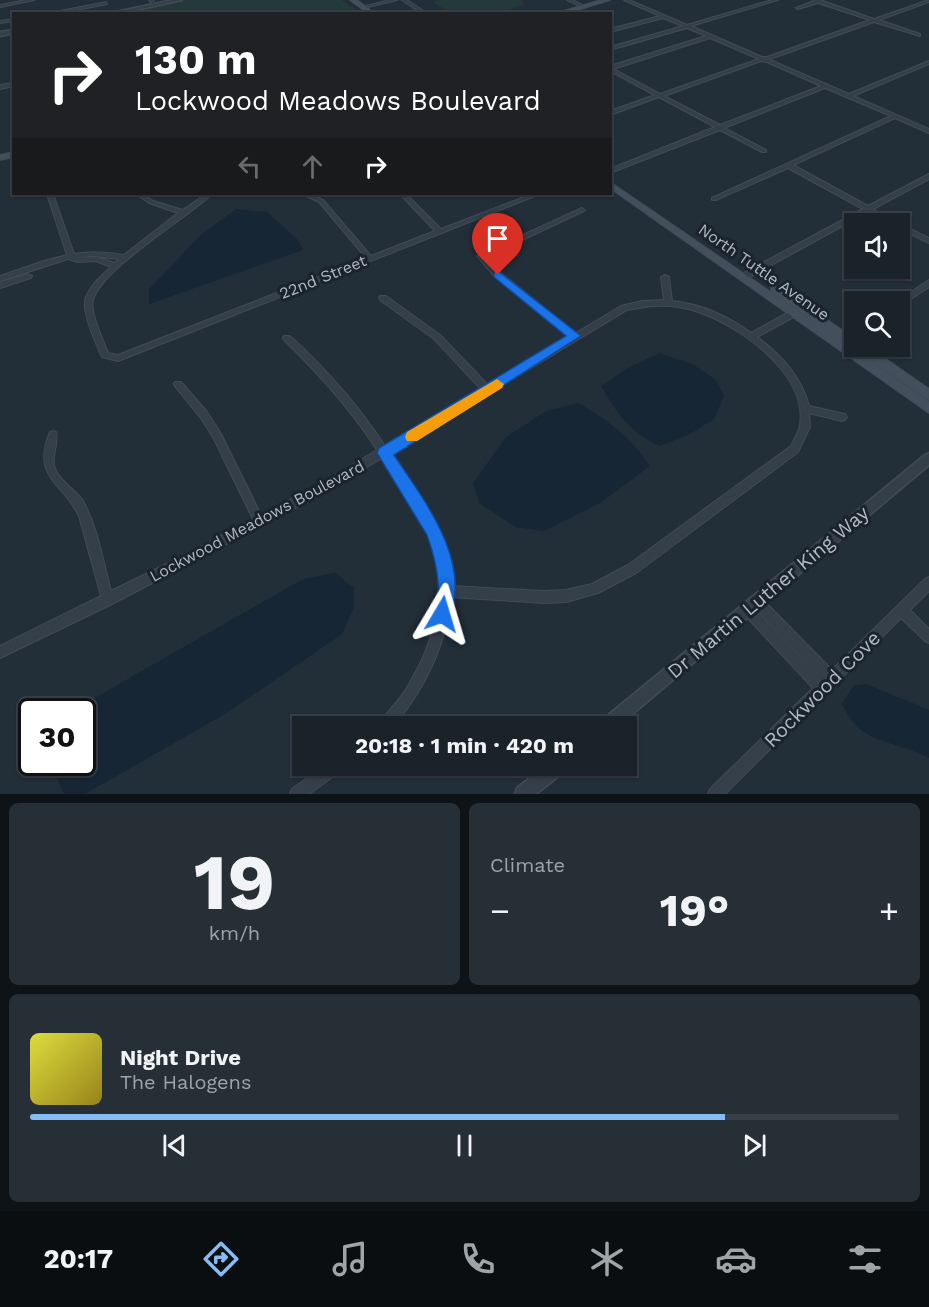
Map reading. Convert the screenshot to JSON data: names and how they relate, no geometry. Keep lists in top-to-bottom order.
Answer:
{
  "streets": {
    "main road": ["North Tuttle Avenue"],
    "street": [
      "22nd Street",
      "Lockwood Meadows Boulevard",
      "Dr Martin Luther King Way",
      "Rockwood Cove"
    ]
  },
  "page": {
    "turn": ["130 m", "Lockwood Meadows Boulevard"],
    "limit": "30",
    "trip": "20:18 · 1 min · 420 m",
    "tile": [
      ["19", "km/h"],
      "Climate"
    ],
    "heat": ["−", "19°", "+"],
    "song": ["Night Drive", "The Halogens"],
    "tabs": "20:17"
  }
}
